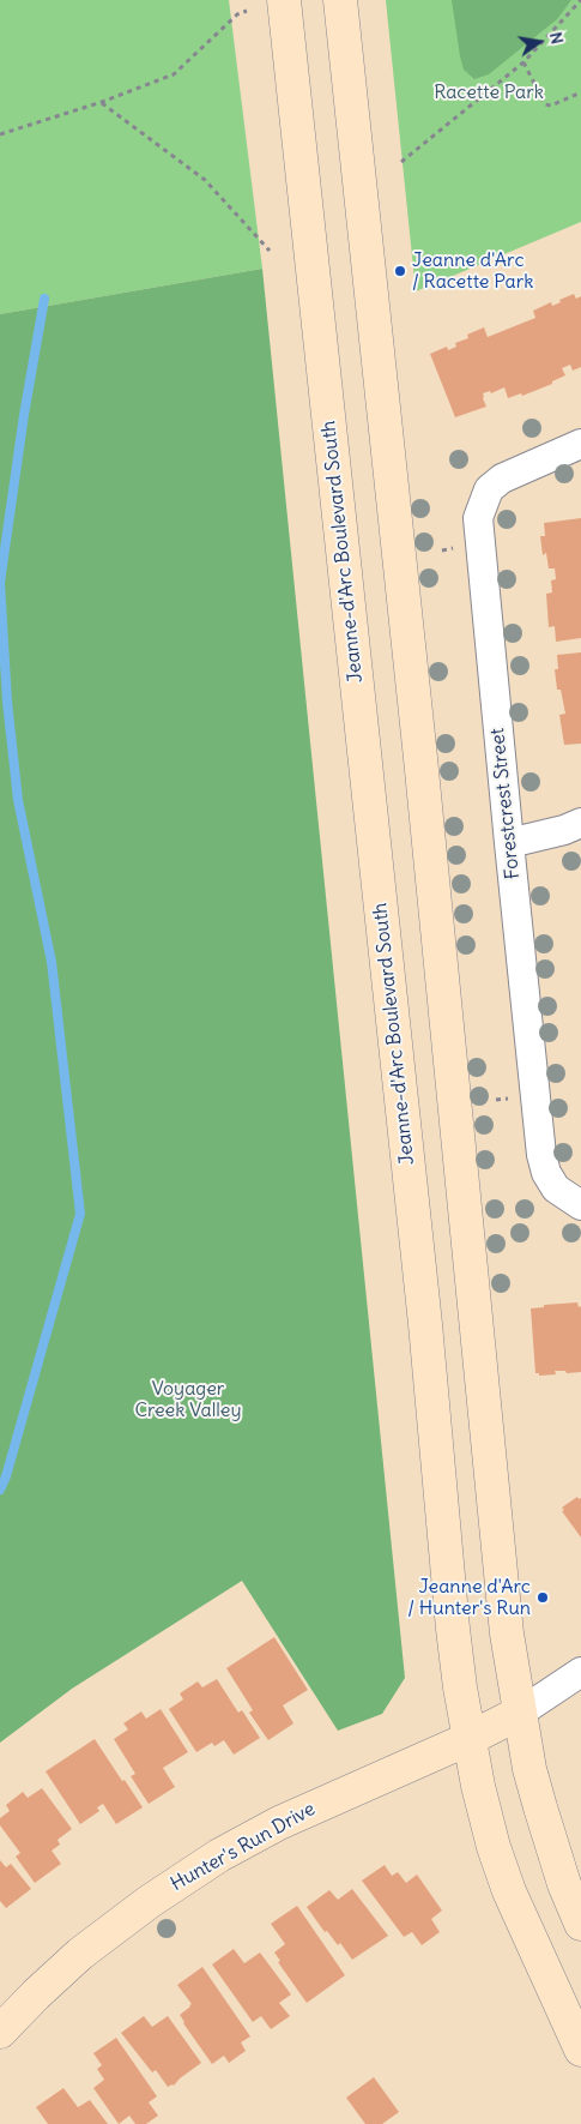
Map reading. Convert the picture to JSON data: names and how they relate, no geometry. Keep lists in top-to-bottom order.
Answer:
{
  "streets": {
    "main road": ["Jeanne-d'Arc Boulevard South", "Hunter's Run Drive"],
    "street": ["Forestcrest Street"]
  },
  "crossings": [
    ["Jeanne-d'Arc Boulevard South", "Hunter's Run Drive"]
  ],
  "parks": ["Racette Park", "Voyager Creek Valley"],
  "places": ["Jeanne d'Arc / Racette Park", "Jeanne d'Arc / Hunter's Run"],
  "north": "right"
}
